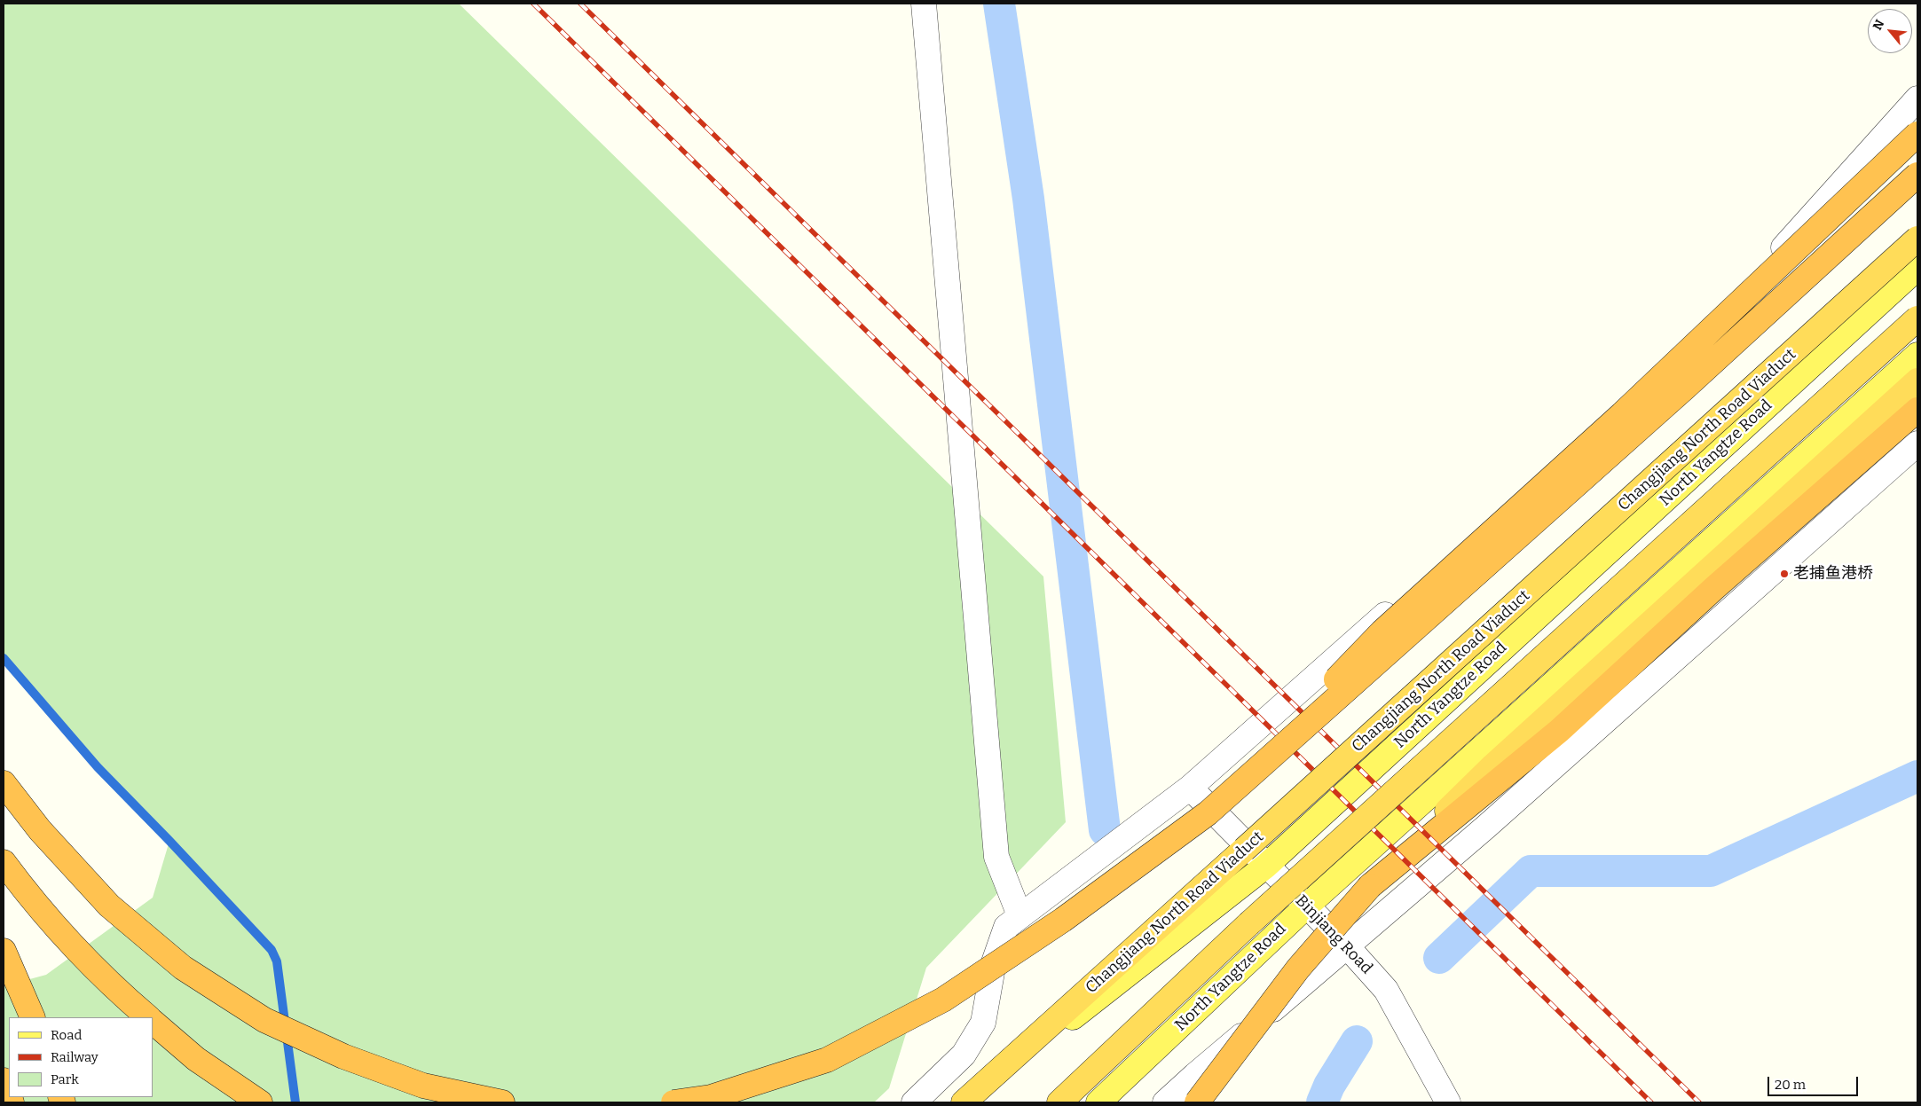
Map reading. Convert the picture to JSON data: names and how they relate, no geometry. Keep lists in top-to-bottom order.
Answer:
{
  "streets": {
    "highway": ["Changjiang North Road Viaduct"],
    "main road": ["North Yangtze Road"],
    "street": ["Binjiang Road"]
  },
  "crossings": [
    ["Changjiang North Road Viaduct", "North Yangtze Road"],
    ["North Yangtze Road", "Binjiang Road"]
  ],
  "places": ["老捕鱼港桥"],
  "legend": ["Road", "Railway", "Park"],
  "scale_bar": "20 m",
  "north": "top left"
}
